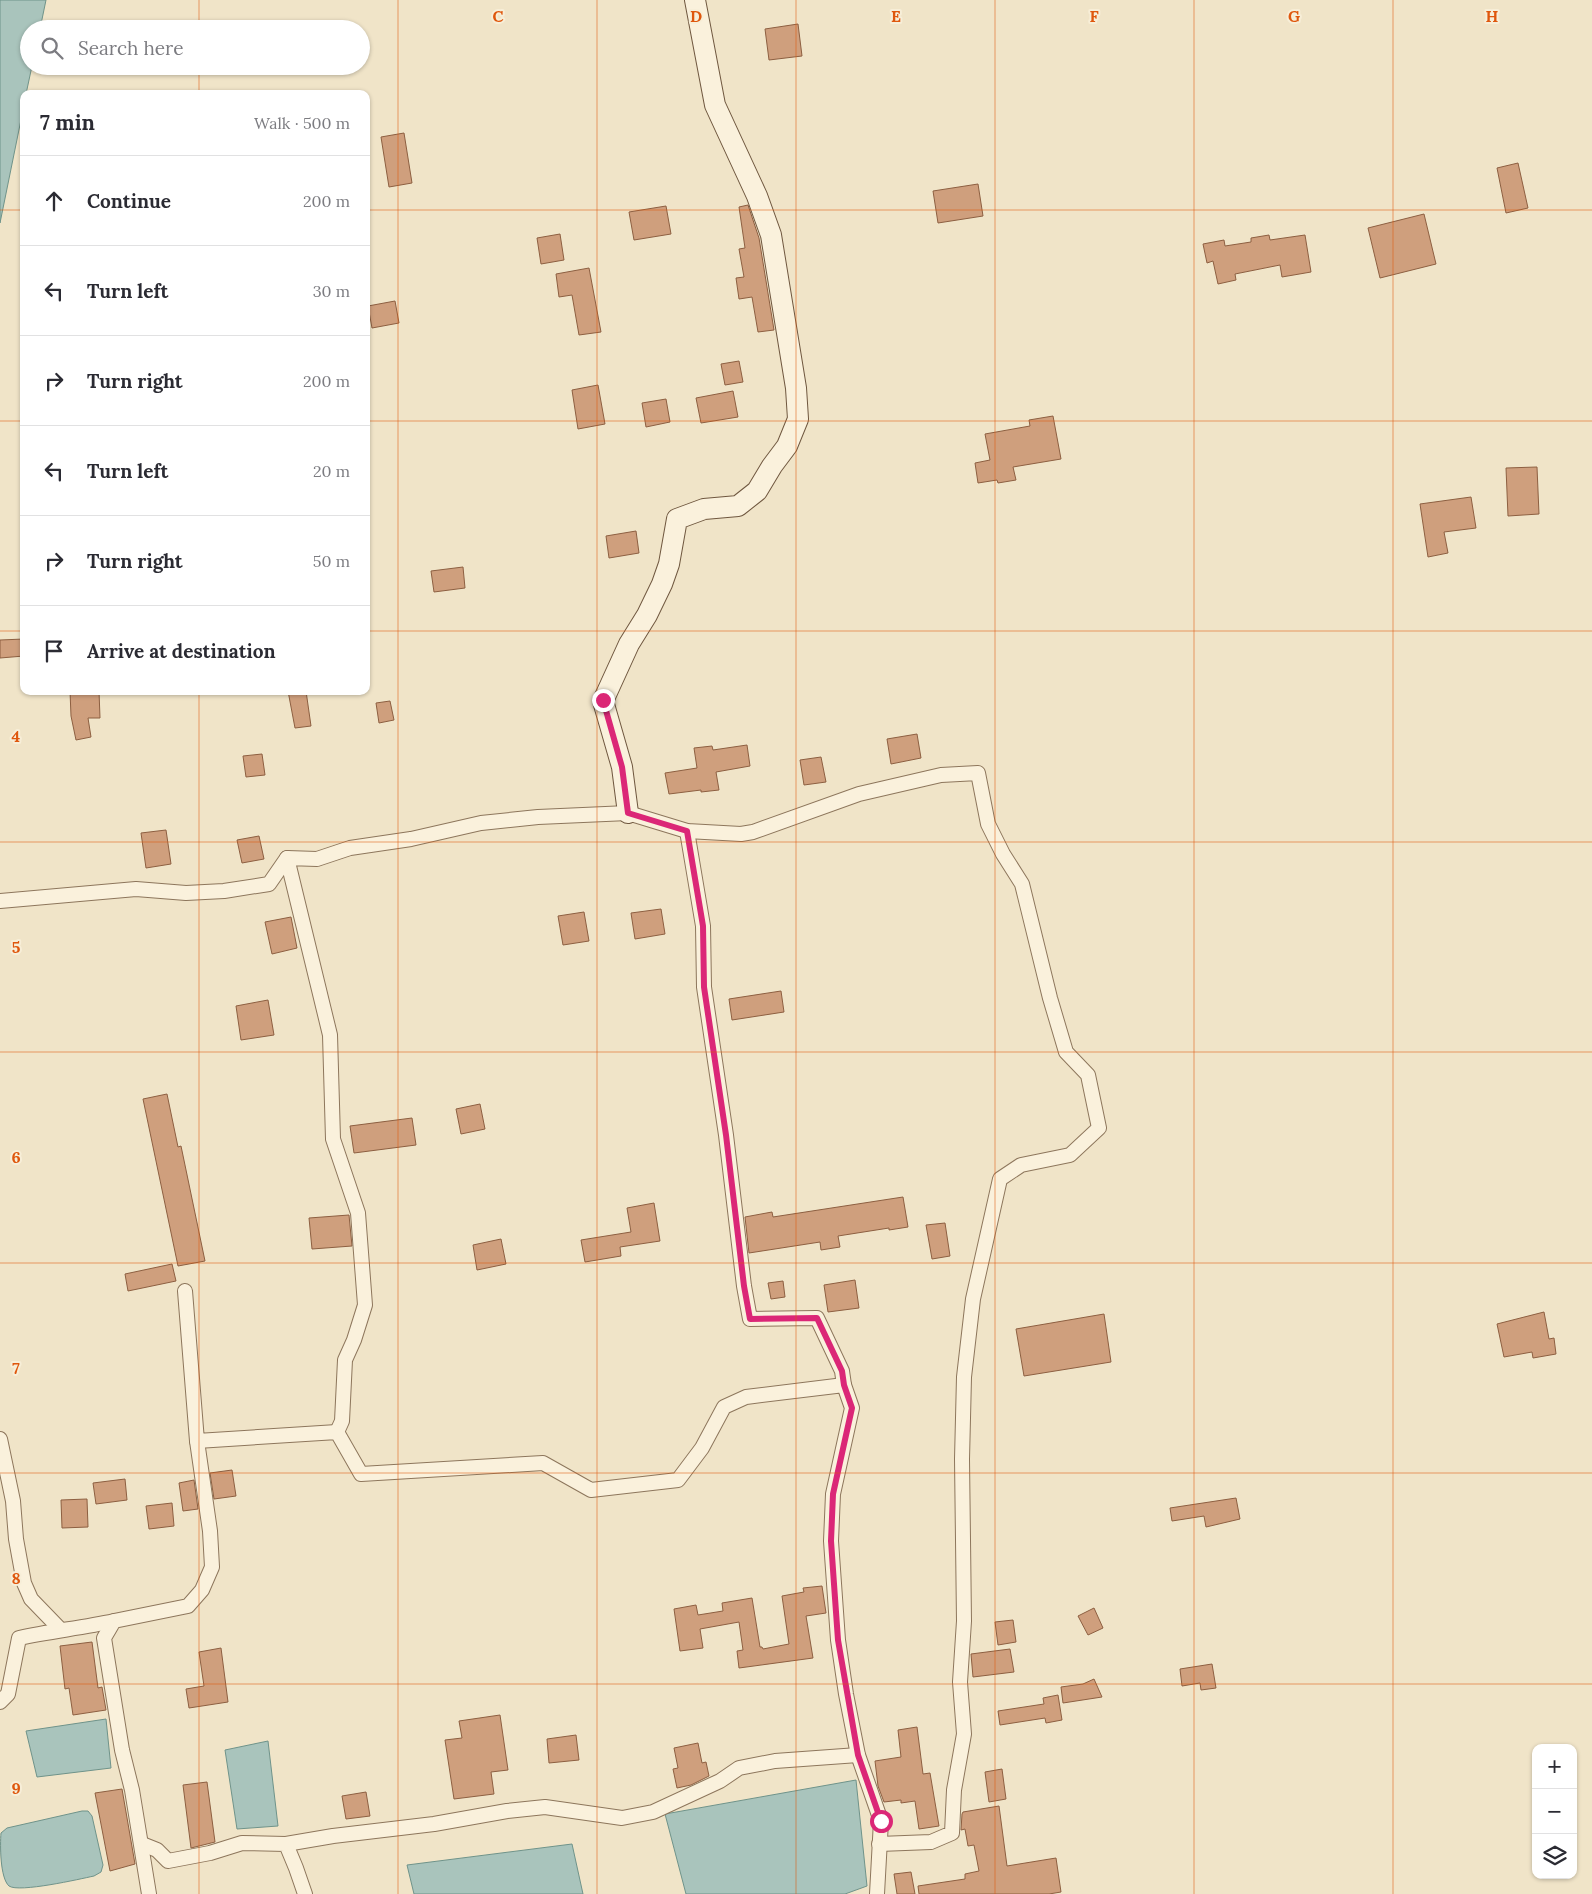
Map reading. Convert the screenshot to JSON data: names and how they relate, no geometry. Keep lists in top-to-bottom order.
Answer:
{
  "page": {
    "search": "Search here",
    "heading": ["7 min", "Walk · 500 m"],
    "list": [
      ["Continue", "200 m"],
      ["Turn left", "30 m"],
      ["Turn right", "200 m"],
      ["Turn left", "20 m"],
      ["Turn right", "50 m"],
      "Arrive at destination"
    ],
    "map_buttons": ["+", "−"]
  },
  "grid": {
    "columns": [
      "C",
      "D",
      "E",
      "F",
      "G",
      "H"
    ],
    "rows": [
      "4",
      "5",
      "6",
      "7",
      "8",
      "9"
    ]
  }
}
